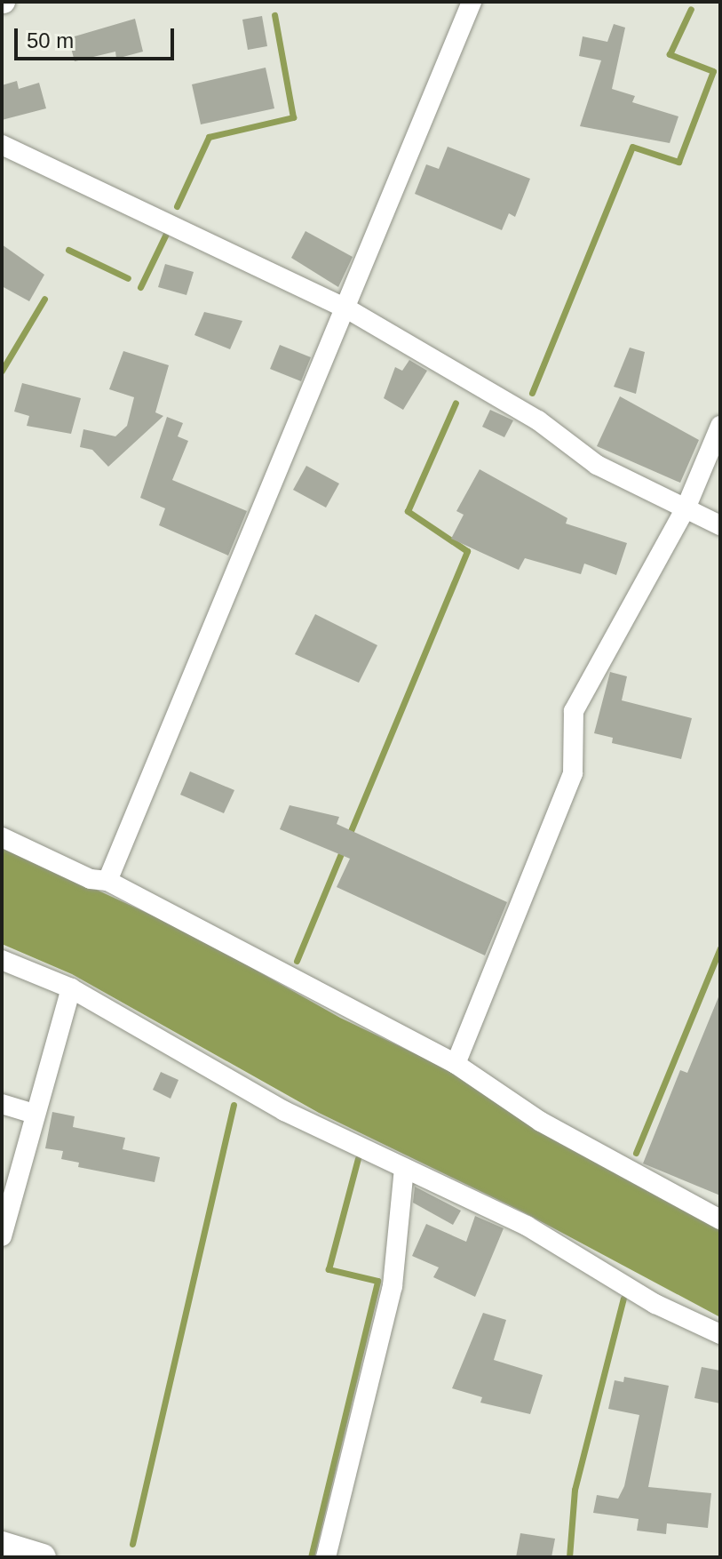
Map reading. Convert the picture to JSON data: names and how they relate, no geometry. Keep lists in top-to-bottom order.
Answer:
{
  "scale_bar": "50 m"
}
